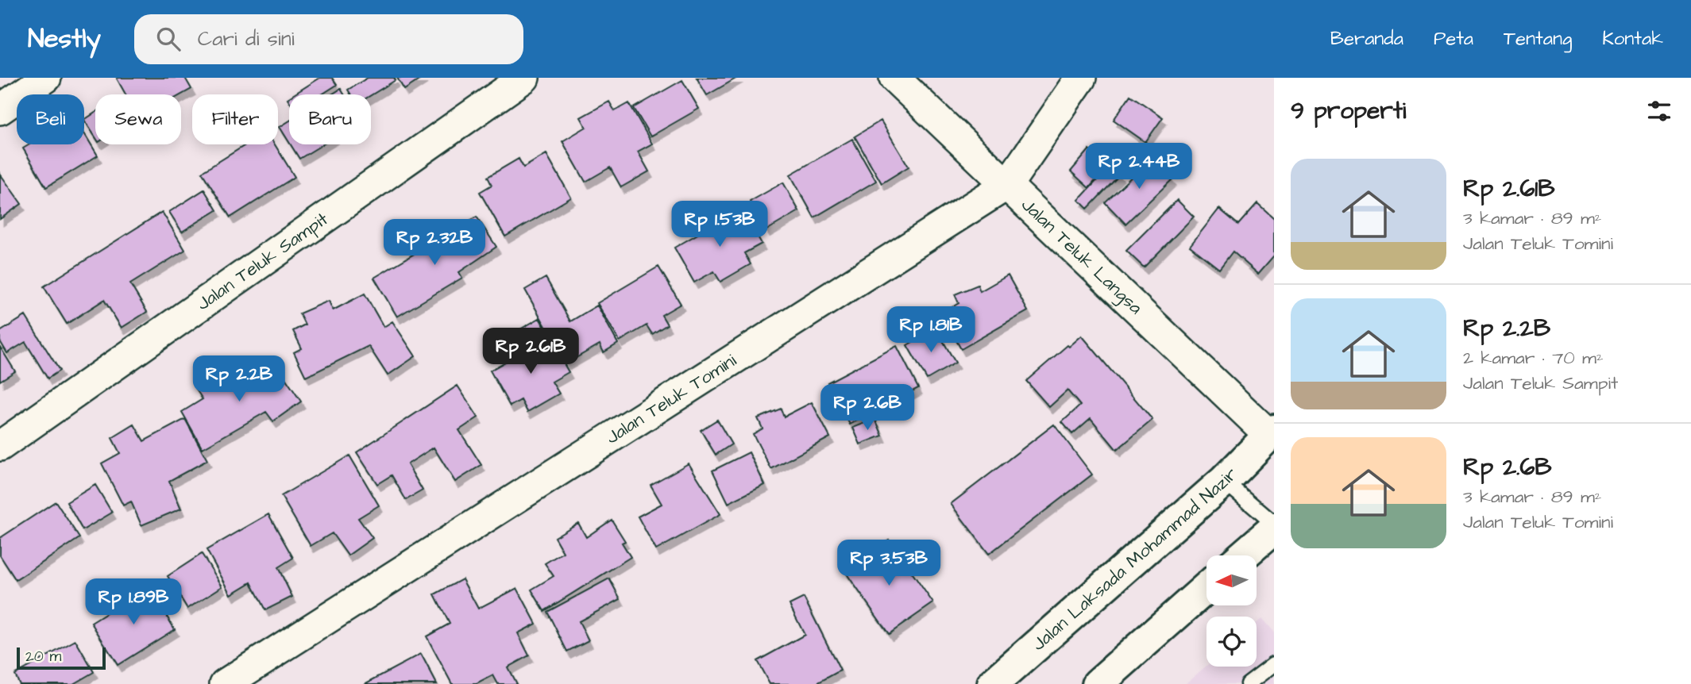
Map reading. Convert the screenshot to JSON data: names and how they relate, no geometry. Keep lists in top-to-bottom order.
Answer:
{
  "streets": {
    "street": [
      "Jalan Teluk Langsa",
      "Jalan Teluk Sampit",
      "Jalan Teluk Tomini",
      "Jalan Laksada Mohammad Nazir"
    ]
  },
  "crossings": [
    ["Jalan Teluk Langsa", "Jalan Teluk Tomini"],
    ["Jalan Teluk Langsa", "Jalan Laksada Mohammad Nazir"]
  ],
  "scale_bar": "20 m",
  "north": "left",
  "page": {
    "header": "Nestly",
    "search": "Cari di sini",
    "nav": [
      "Beranda",
      "Peta",
      "Tentang",
      "Kontak"
    ],
    "heading": "9 properti",
    "chip": [
      "Beli",
      "Sewa",
      "Filter",
      "Baru"
    ],
    "price": [
      "Rp 2.44B",
      "Rp 1.53B",
      "Rp 2.32B",
      "Rp 1.81B",
      "Rp 2.61B",
      "Rp 2.2B",
      "Rp 2.6B",
      "Rp 3.53B",
      "Rp 1.89B"
    ],
    "list": [
      {
        "name": "Rp 2.61B",
        "note": "3 kamar · 89 m² · Jalan Teluk Tomini"
      },
      {
        "name": "Rp 2.2B",
        "note": "2 kamar · 70 m² · Jalan Teluk Sampit"
      },
      {
        "name": "Rp 2.6B",
        "note": "3 kamar · 89 m² · Jalan Teluk Tomini"
      }
    ],
    "scale": "20 m"
  }
}
